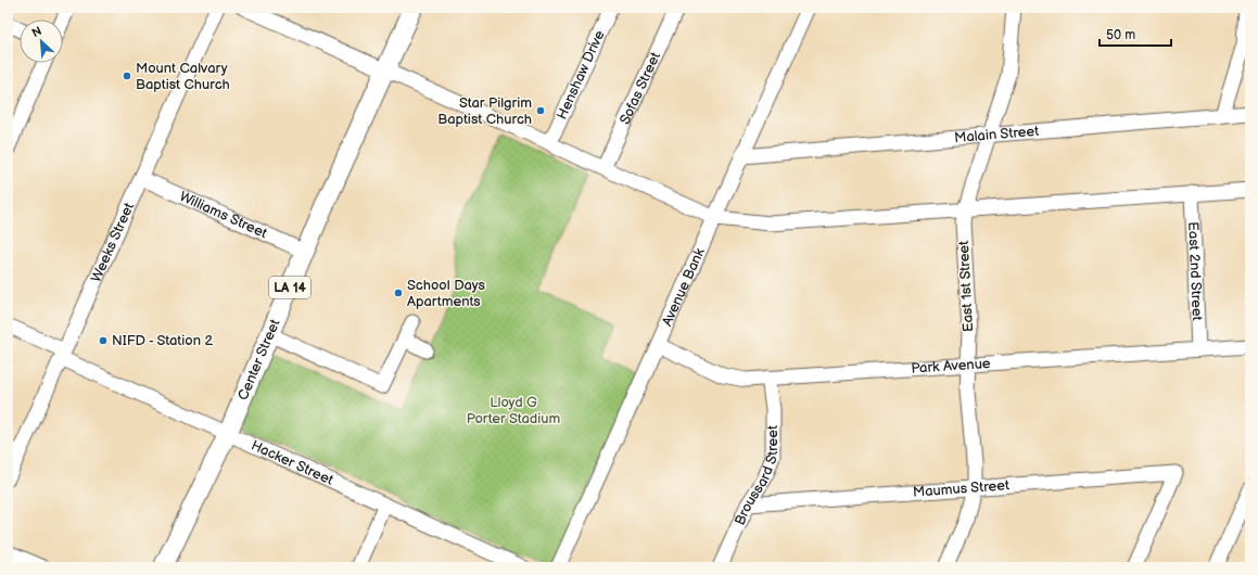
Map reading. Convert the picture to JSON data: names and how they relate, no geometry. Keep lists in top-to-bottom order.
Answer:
{
  "streets": {
    "main road": ["LA 14", "Center Street"],
    "street": [
      "Henshaw Drive",
      "Sofas Street",
      "Malain Street",
      "Williams Street",
      "Weeks Street",
      "East 2nd Street",
      "East 1st Street",
      "Avenue Bank",
      "Park Avenue",
      "Hacker Street",
      "Broussard Street",
      "Maumus Street"
    ]
  },
  "crossings": [
    ["Malain Street", "East 1st Street"],
    ["Malain Street", "Avenue Bank"],
    ["Williams Street", "Weeks Street"],
    ["Williams Street", "Center Street"],
    ["Weeks Street", "Hacker Street"],
    ["East 2nd Street", "Park Avenue"],
    ["East 1st Street", "Park Avenue"],
    ["East 1st Street", "Maumus Street"],
    ["Avenue Bank", "Park Avenue"],
    ["Center Street", "Hacker Street"],
    ["Park Avenue", "Broussard Street"],
    ["Broussard Street", "Maumus Street"]
  ],
  "parks": ["Lloyd G Porter Stadium"],
  "places": [
    "Mount Calvary Baptist Church",
    "Star Pilgrim Baptist Church",
    "School Days Apartments",
    "NIFD - Station 2"
  ],
  "scale_bar": "50 m",
  "north": "top left"
}
